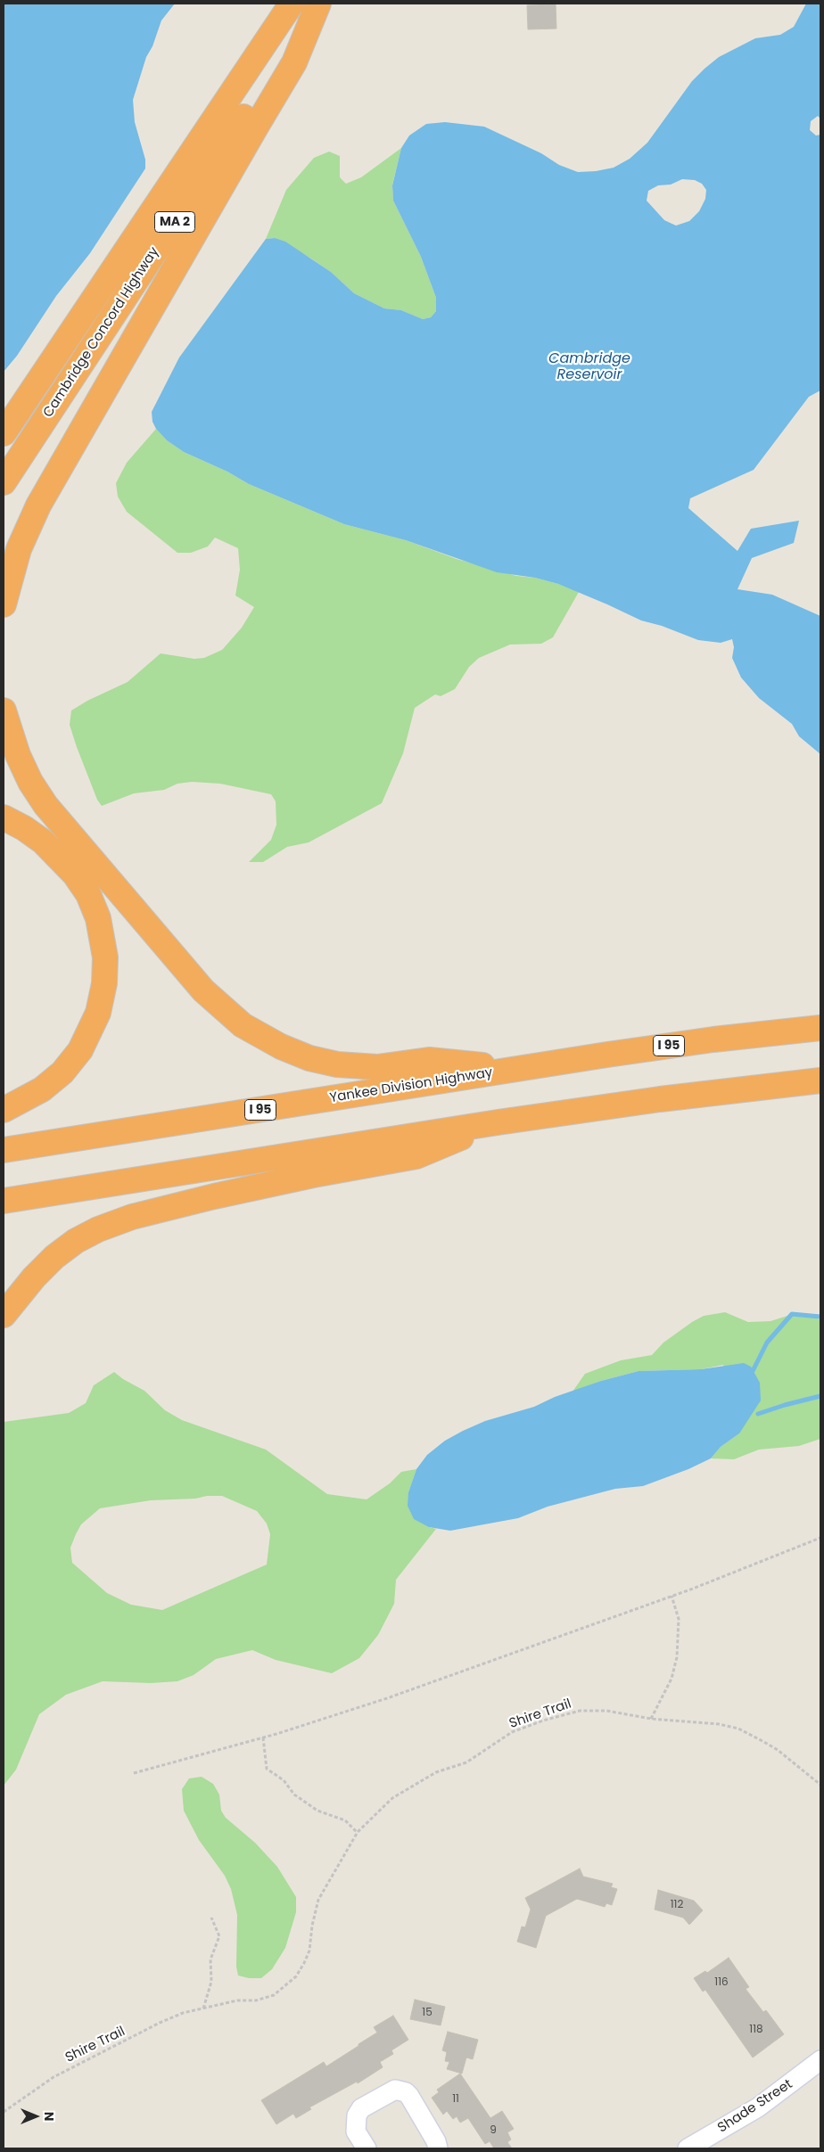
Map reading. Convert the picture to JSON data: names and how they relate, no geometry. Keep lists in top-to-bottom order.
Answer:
{
  "streets": {
    "highway": [
      "MA 2",
      "Cambridge Concord Highway",
      "I 95",
      "Yankee Division Highway"
    ],
    "street": ["Shade Street"],
    "path": ["Shire Trail"]
  },
  "water": ["Cambridge Reservoir"],
  "house_numbers": [
    "112",
    "116",
    "15",
    "118",
    "11",
    "9"
  ],
  "north": "right"
}
